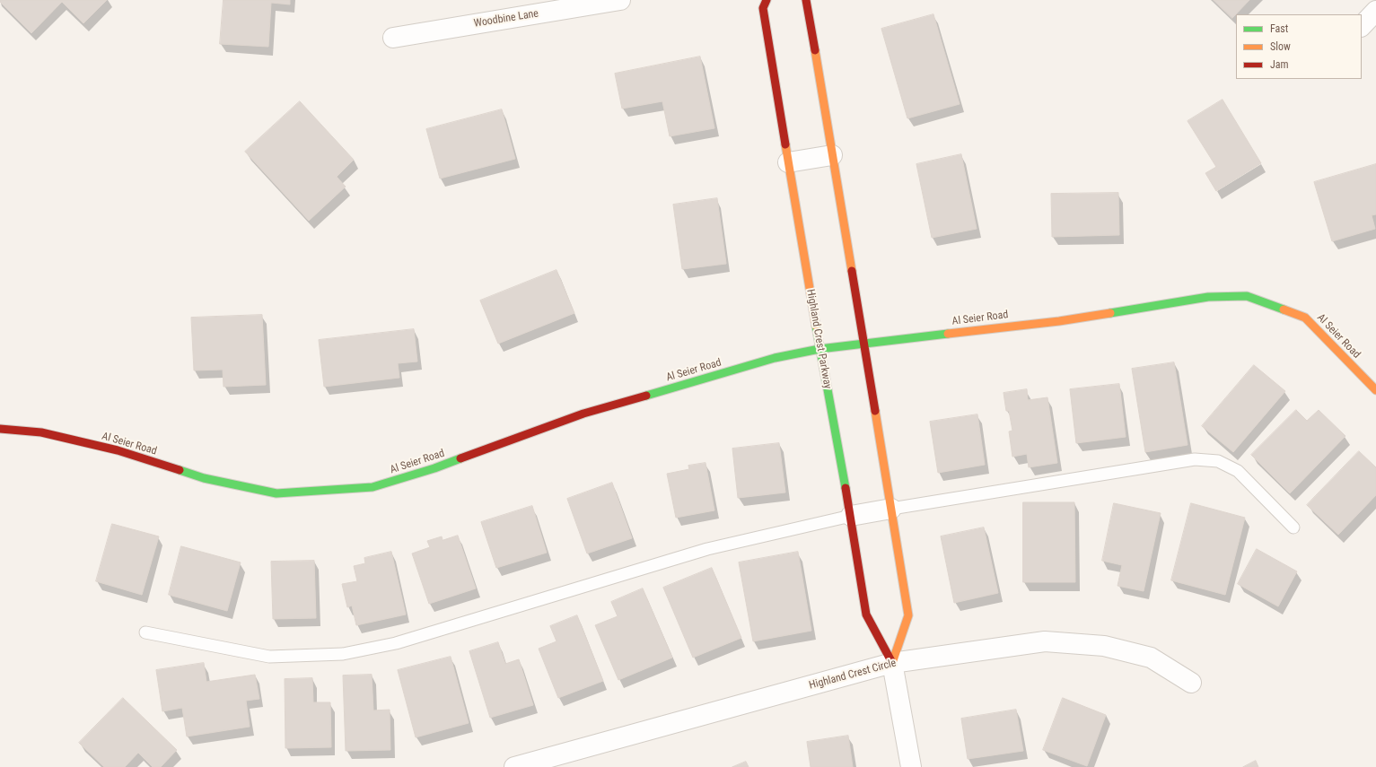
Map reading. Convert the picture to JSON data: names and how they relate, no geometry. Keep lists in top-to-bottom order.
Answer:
{
  "streets": {
    "street": [
      "Woodbine Lane",
      "Al Seier Road",
      "Highland Crest Parkway",
      "Highland Crest Circle"
    ]
  },
  "crossings": [
    ["Al Seier Road", "Highland Crest Parkway"],
    ["Highland Crest Parkway", "Highland Crest Circle"]
  ],
  "legend": ["Fast", "Slow", "Jam"]
}
